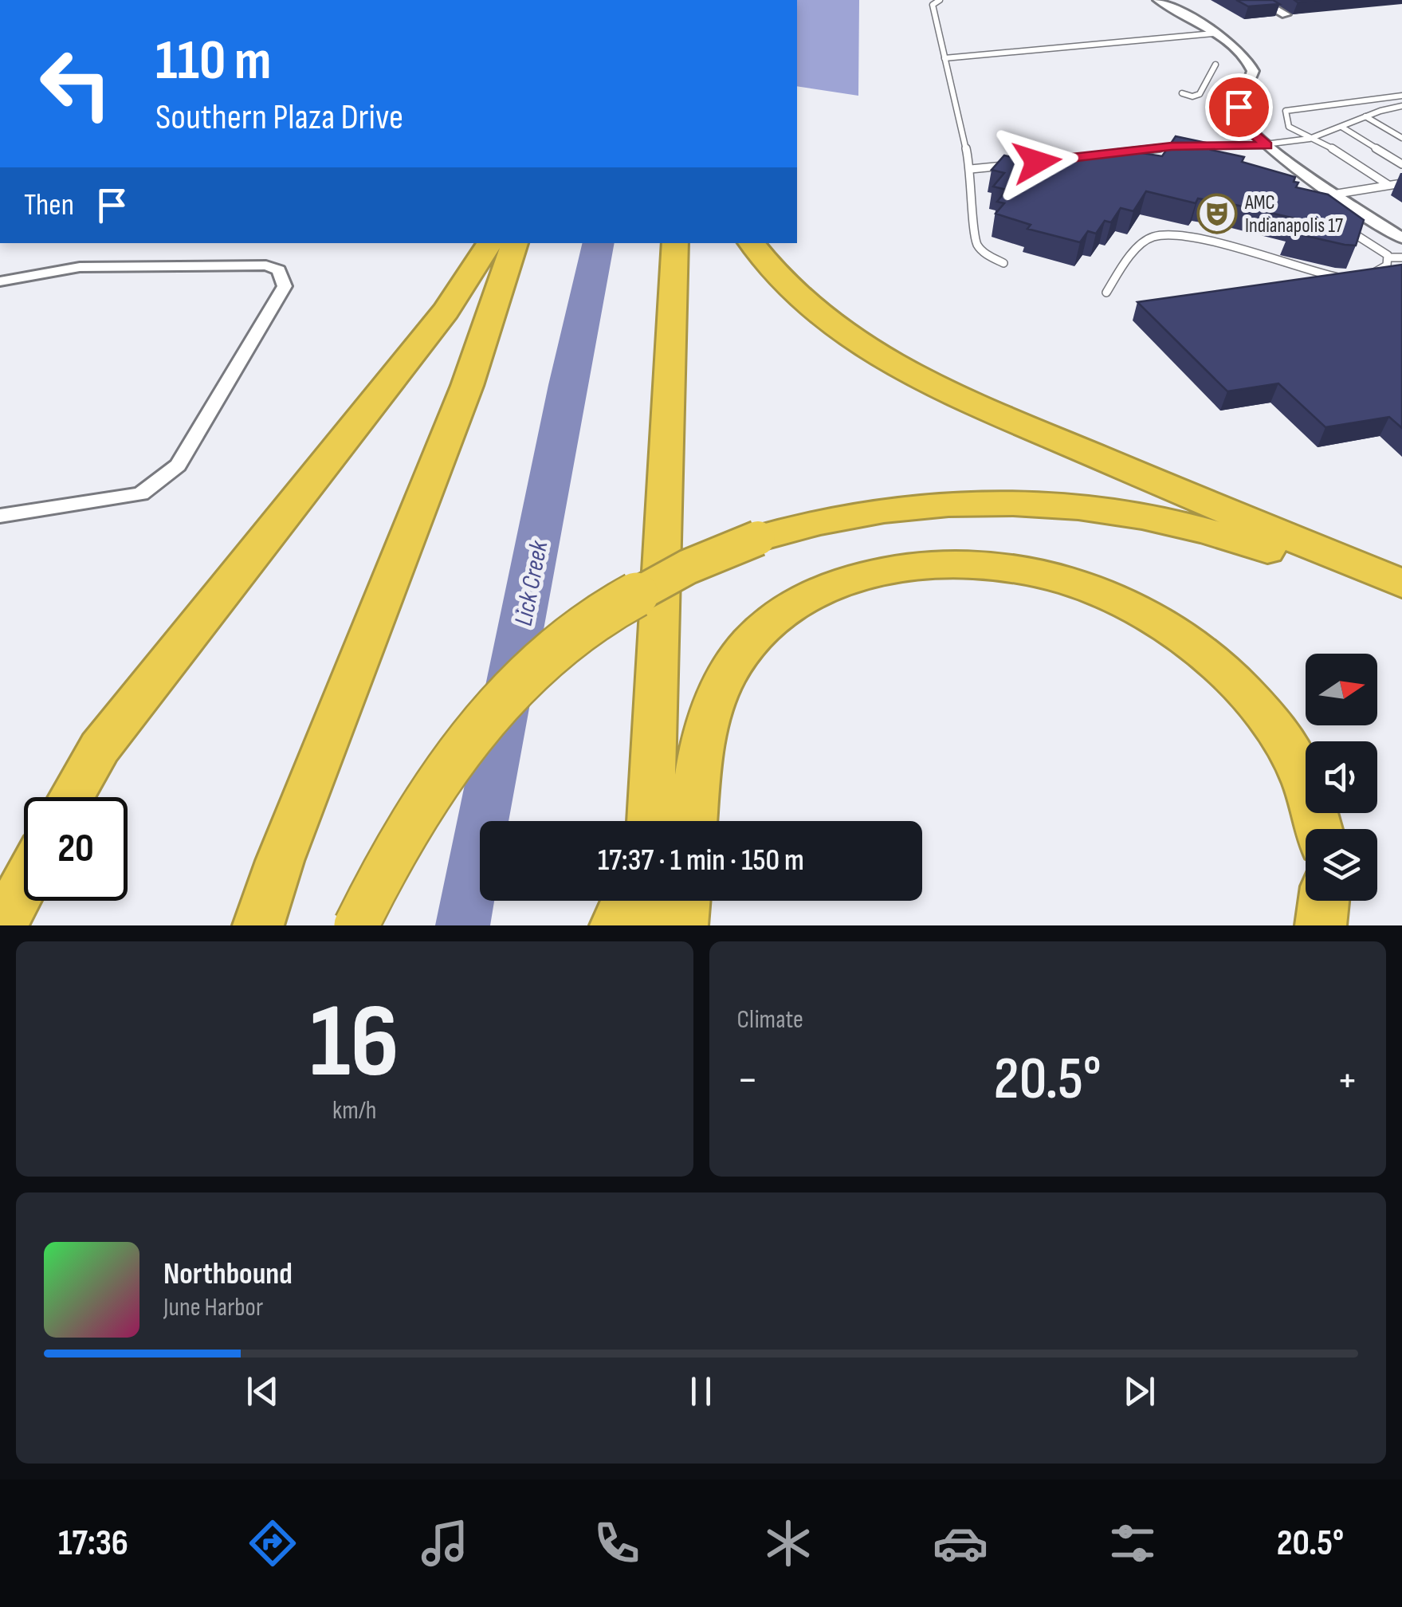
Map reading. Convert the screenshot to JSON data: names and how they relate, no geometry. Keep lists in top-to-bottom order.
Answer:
{
  "water": ["Lick Creek"],
  "places": {
    "theatre": ["AMC Indianapolis 17"]
  },
  "north": "right",
  "page": {
    "turn": ["110 m", "Southern Plaza Drive"],
    "then": "Then",
    "limit": "20",
    "trip": "17:37 · 1 min · 150 m",
    "tile": [
      ["16", "km/h"],
      "Climate"
    ],
    "heat": ["−", "20.5°", "+"],
    "song": ["Northbound", "June Harbor"],
    "tabs": ["17:36", "20.5°"]
  }
}
